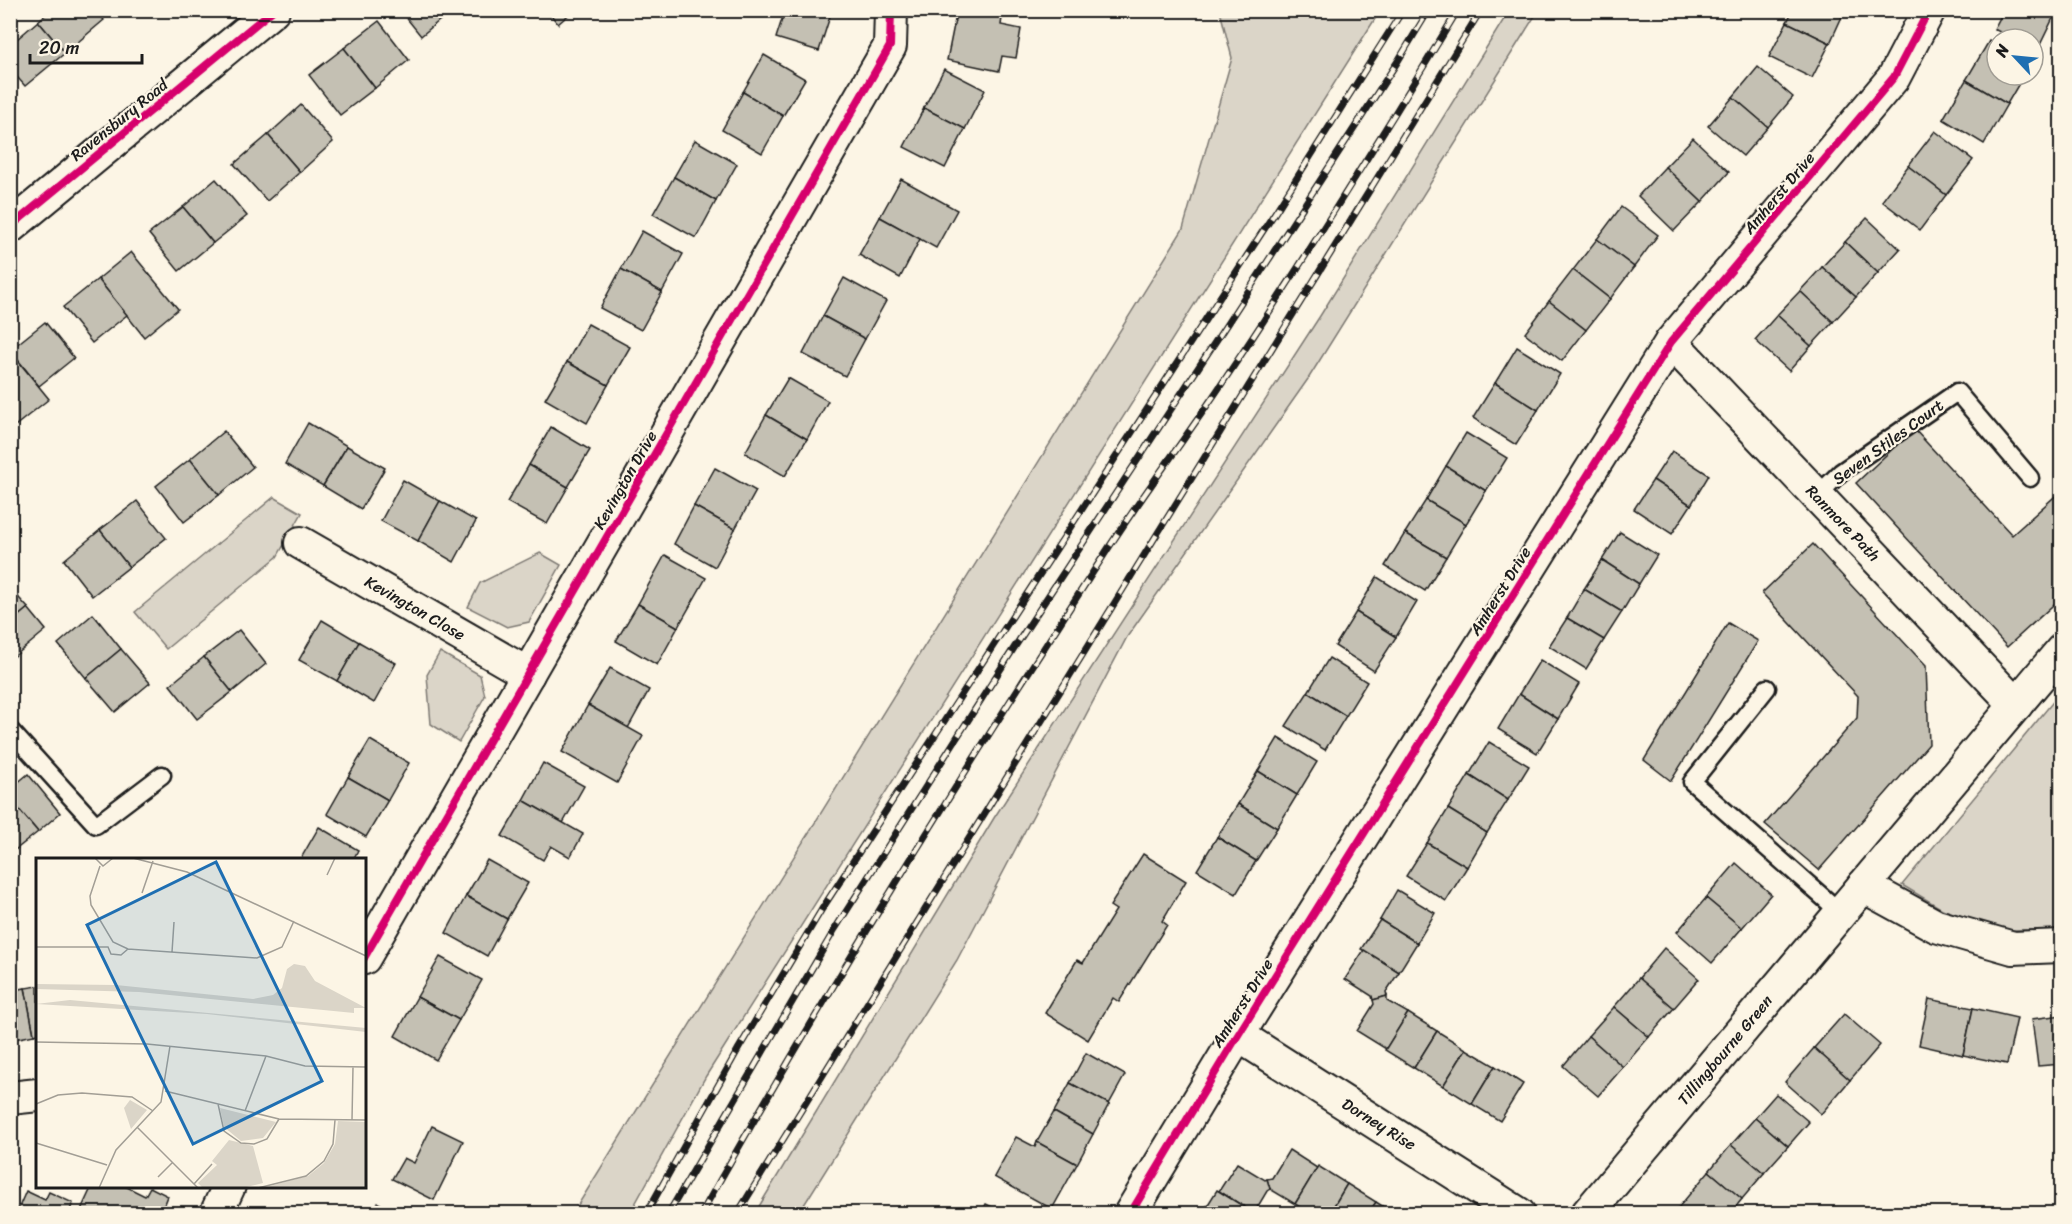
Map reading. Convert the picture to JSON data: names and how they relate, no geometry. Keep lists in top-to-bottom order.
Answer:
{
  "streets": {
    "street": [
      "Ravensbury Road",
      "Amherst Drive",
      "Kevington Drive",
      "Ranmore Path",
      "Kevington Close",
      "Tillingbourne Green",
      "Dorney Rise"
    ],
    "lane": ["Seven Stiles Court"]
  },
  "crossings": [
    ["Amherst Drive", "Ranmore Path"],
    ["Amherst Drive", "Dorney Rise"],
    ["Seven Stiles Court", "Ranmore Path"],
    ["Kevington Drive", "Kevington Close"],
    ["Ranmore Path", "Tillingbourne Green"]
  ],
  "scale_bar": "20 m",
  "north": "top left"
}
